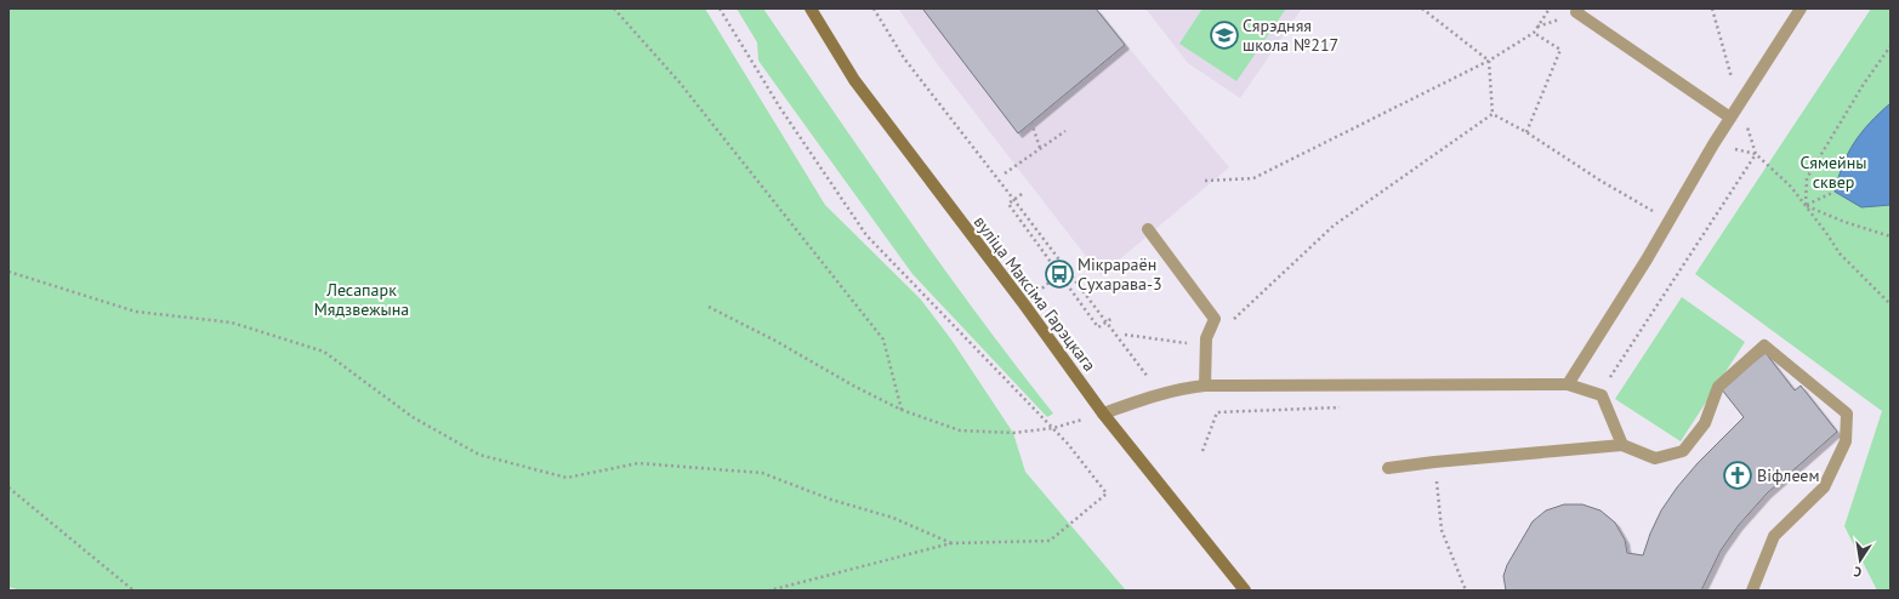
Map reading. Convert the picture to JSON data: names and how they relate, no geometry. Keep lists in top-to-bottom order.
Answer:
{
  "streets": {
    "main road": ["вуліца Максіма Гарэцкага"]
  },
  "parks": ["Сямейны сквер", "Лесапарк Мядзвежына"],
  "places": {
    "school or university": ["Сярэдняя школа №217"],
    "bus stop": ["Мікрараён Сухарава-3"],
    "church": ["Віфлеем"]
  },
  "north": "bottom"
}
